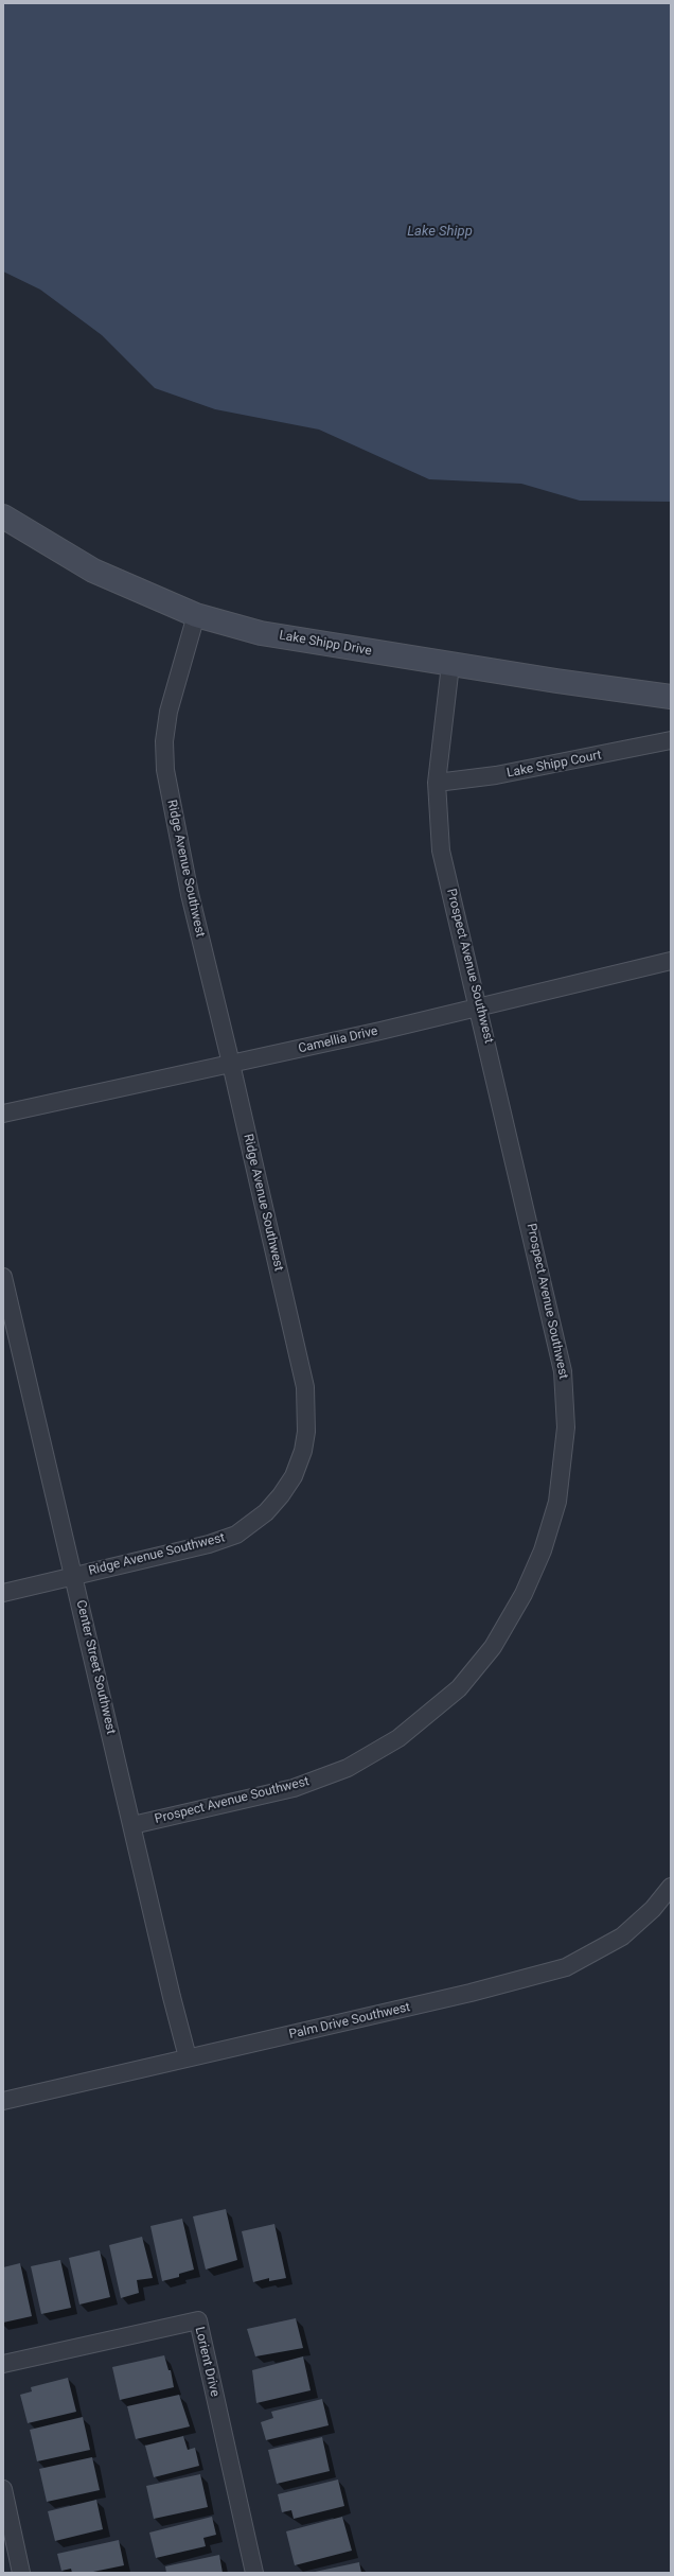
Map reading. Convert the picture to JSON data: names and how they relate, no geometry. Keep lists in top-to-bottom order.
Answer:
{
  "streets": {
    "street": [
      "Lake Shipp Drive",
      "Lake Shipp Court",
      "Ridge Avenue Southwest",
      "Prospect Avenue Southwest",
      "Camellia Drive",
      "Center Street Southwest",
      "Palm Drive Southwest",
      "Lorient Drive"
    ]
  },
  "crossings": [
    ["Lake Shipp Drive", "Ridge Avenue Southwest"],
    ["Lake Shipp Drive", "Prospect Avenue Southwest"],
    ["Lake Shipp Court", "Prospect Avenue Southwest"],
    ["Ridge Avenue Southwest", "Camellia Drive"],
    ["Ridge Avenue Southwest", "Center Street Southwest"],
    ["Prospect Avenue Southwest", "Camellia Drive"],
    ["Prospect Avenue Southwest", "Center Street Southwest"],
    ["Center Street Southwest", "Palm Drive Southwest"]
  ],
  "water": ["Lake Shipp"]
}
